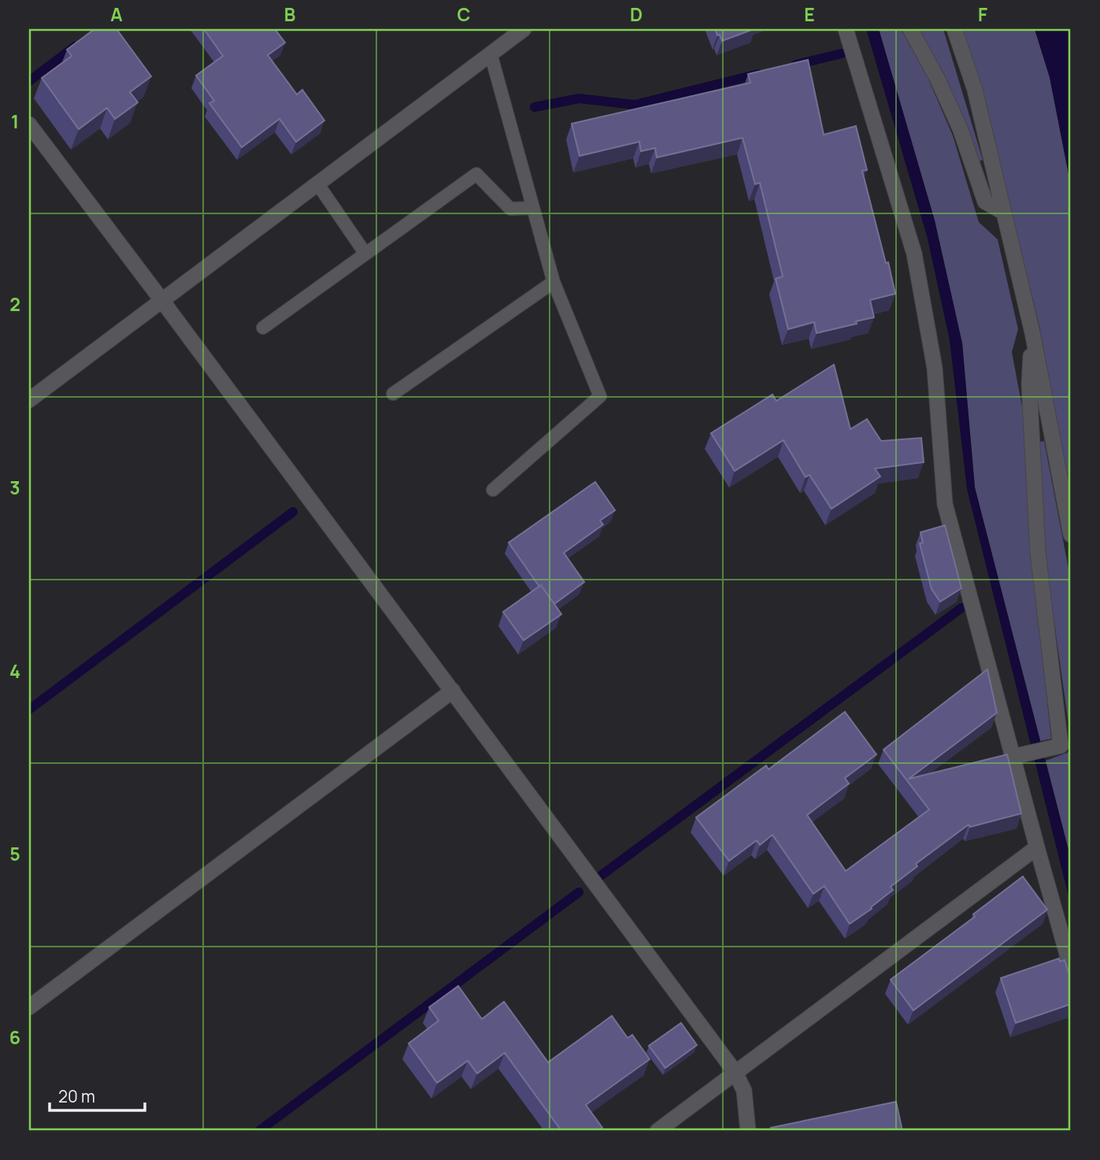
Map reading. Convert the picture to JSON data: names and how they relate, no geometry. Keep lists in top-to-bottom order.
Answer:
{
  "scale_bar": "20 m",
  "grid": {
    "columns": [
      "A",
      "B",
      "C",
      "D",
      "E",
      "F"
    ],
    "rows": [
      "1",
      "2",
      "3",
      "4",
      "5",
      "6"
    ]
  }
}
